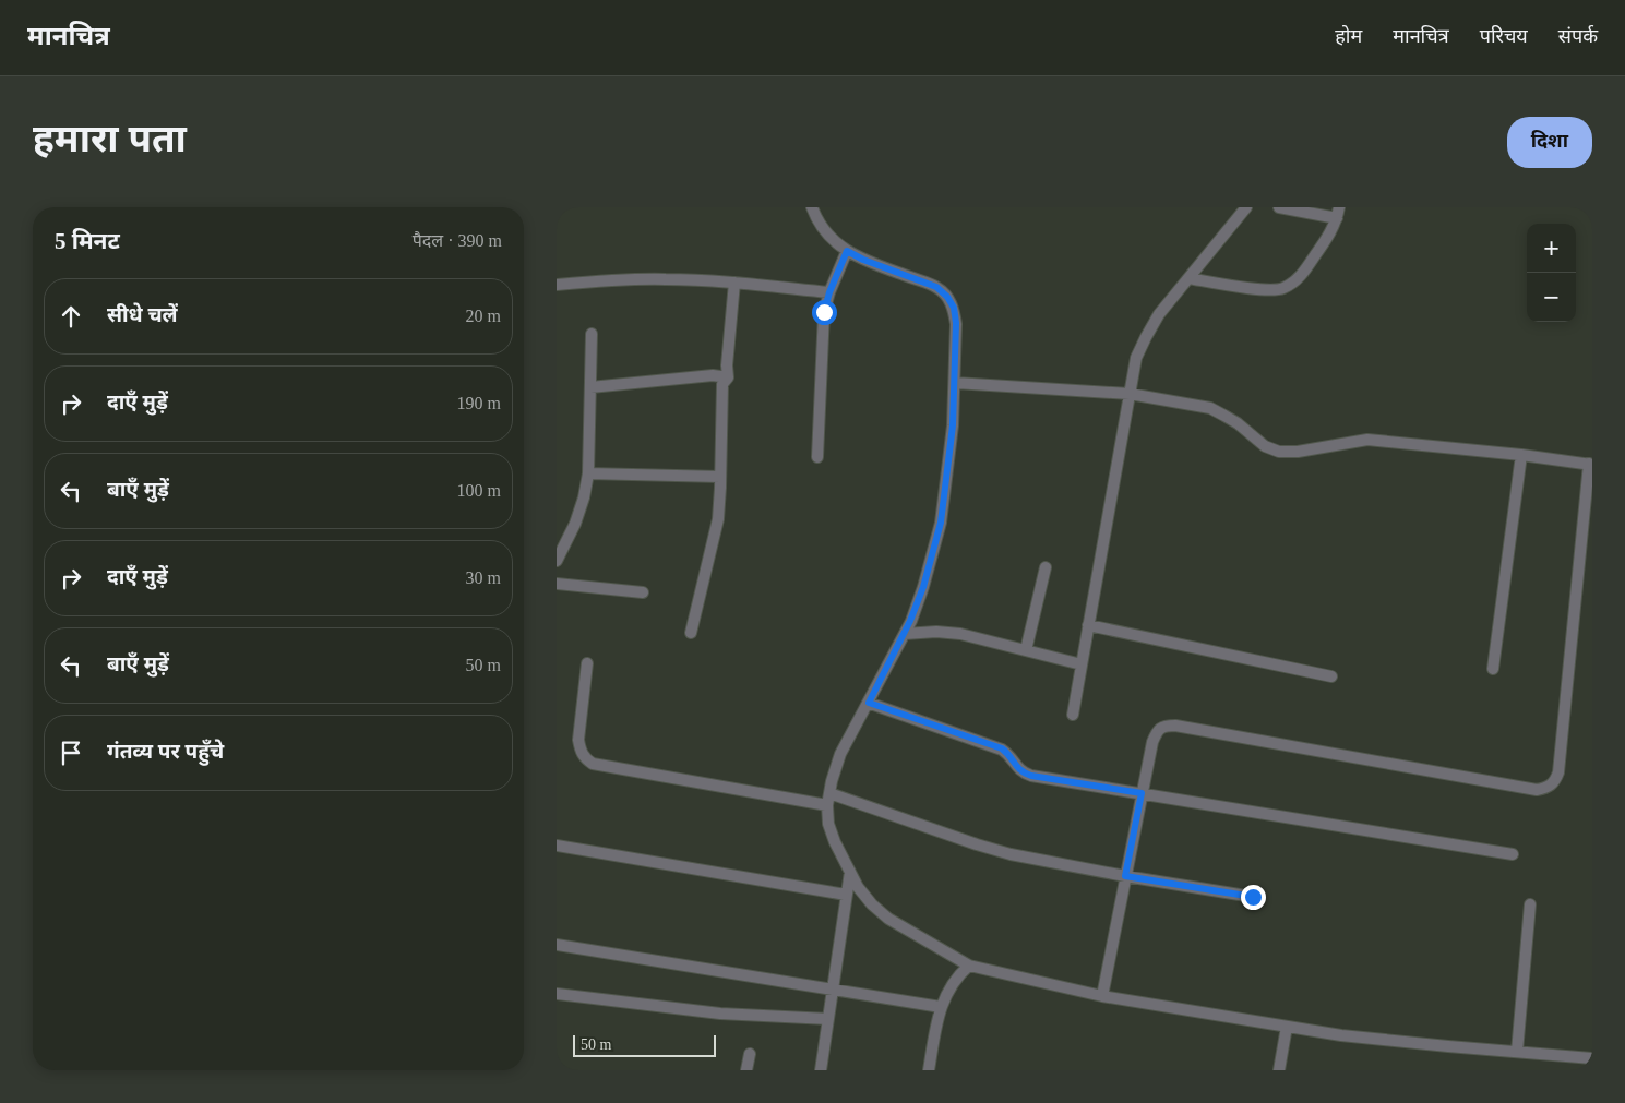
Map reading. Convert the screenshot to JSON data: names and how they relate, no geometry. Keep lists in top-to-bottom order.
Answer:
{
  "scale_bar": "50 m",
  "page": {
    "header": "मानचित्र",
    "nav": [
      "होम",
      "मानचित्र",
      "परिचय",
      "संपर्क"
    ],
    "buttons": "दिशा",
    "title": "हमारा पता",
    "heading": ["5 मिनट", "पैदल · 390 m"],
    "map_buttons": ["+", "−"],
    "list": [
      ["सीधे चलें", "20 m"],
      ["दाएँ मुड़ें", "190 m"],
      ["बाएँ मुड़ें", "100 m"],
      ["दाएँ मुड़ें", "30 m"],
      ["बाएँ मुड़ें", "50 m"],
      "गंतव्य पर पहुँचे"
    ],
    "scale": "50 m"
  }
}
